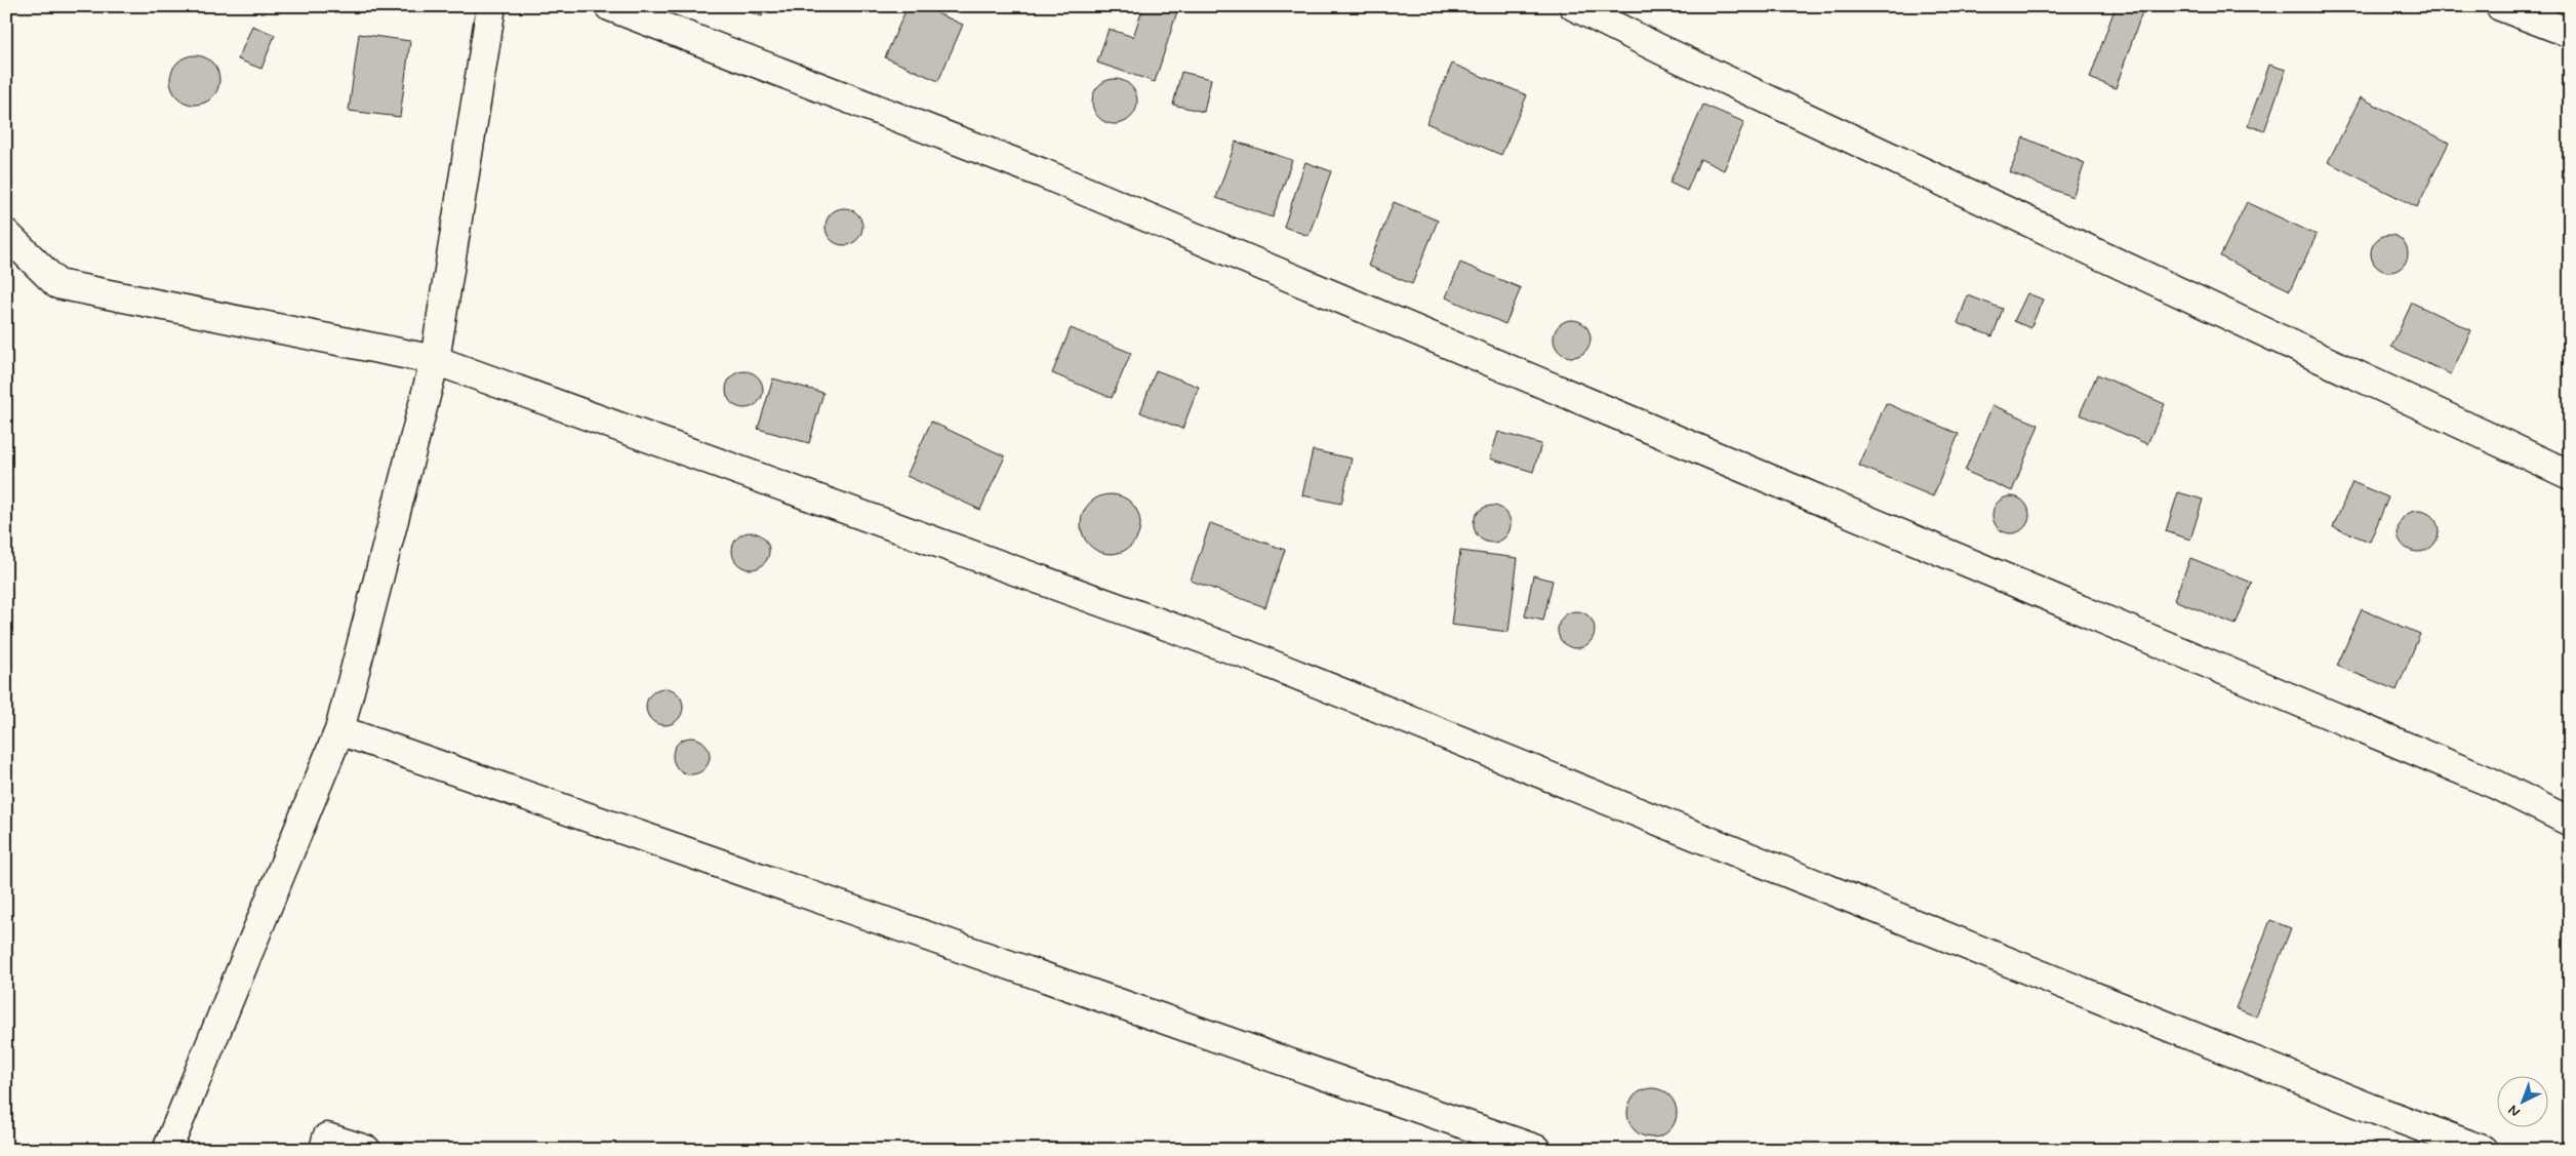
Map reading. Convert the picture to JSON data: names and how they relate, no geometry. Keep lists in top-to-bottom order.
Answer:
{
  "north": "bottom left"
}
